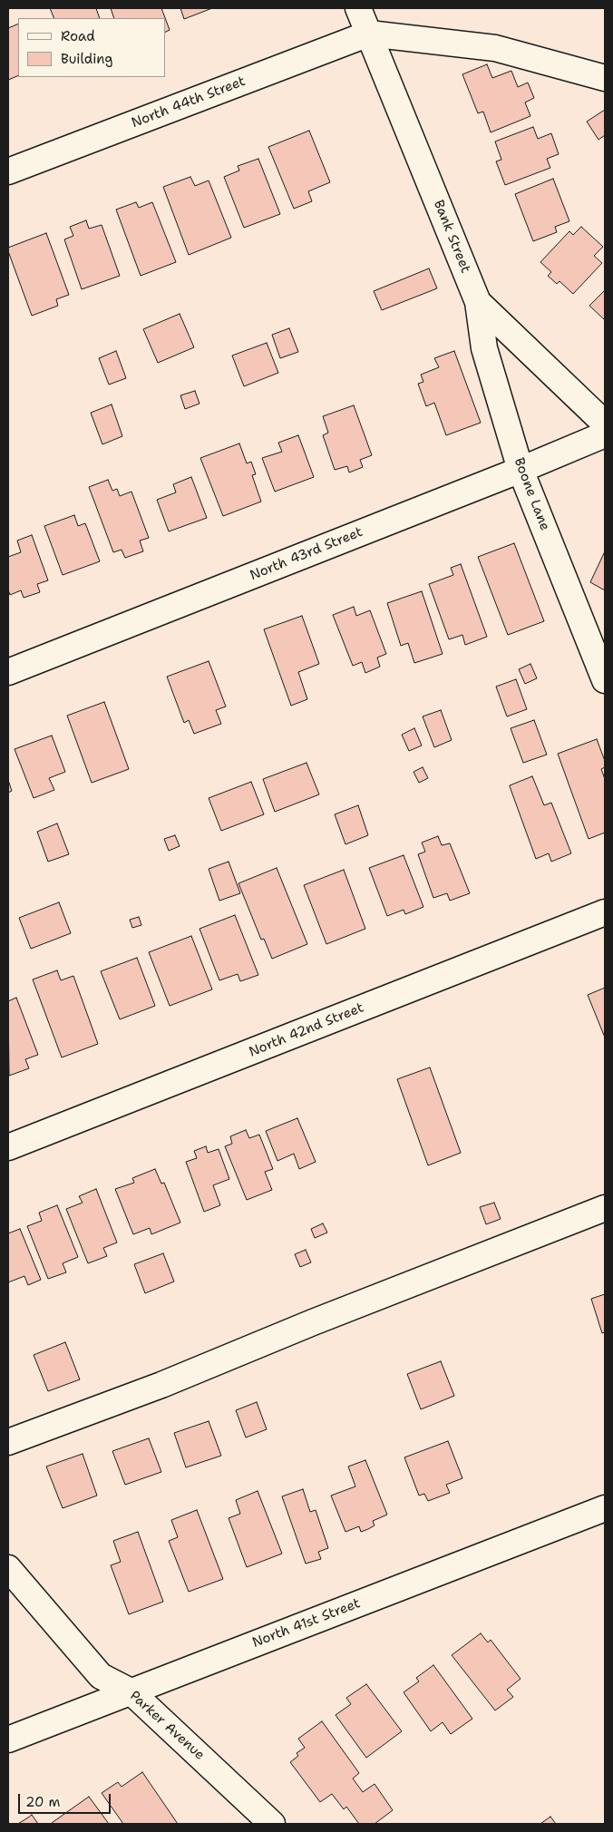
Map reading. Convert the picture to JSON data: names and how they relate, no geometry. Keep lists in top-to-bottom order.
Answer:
{
  "streets": {
    "street": [
      "North 44th Street",
      "Bank Street",
      "Boone Lane",
      "North 43rd Street",
      "North 42nd Street",
      "North 41st Street",
      "Parker Avenue"
    ]
  },
  "crossings": [
    ["North 44th Street", "Bank Street"],
    ["Bank Street", "Boone Lane"],
    ["Boone Lane", "North 43rd Street"],
    ["North 41st Street", "Parker Avenue"]
  ],
  "legend": ["Road", "Building"],
  "scale_bar": "20 m"
}
